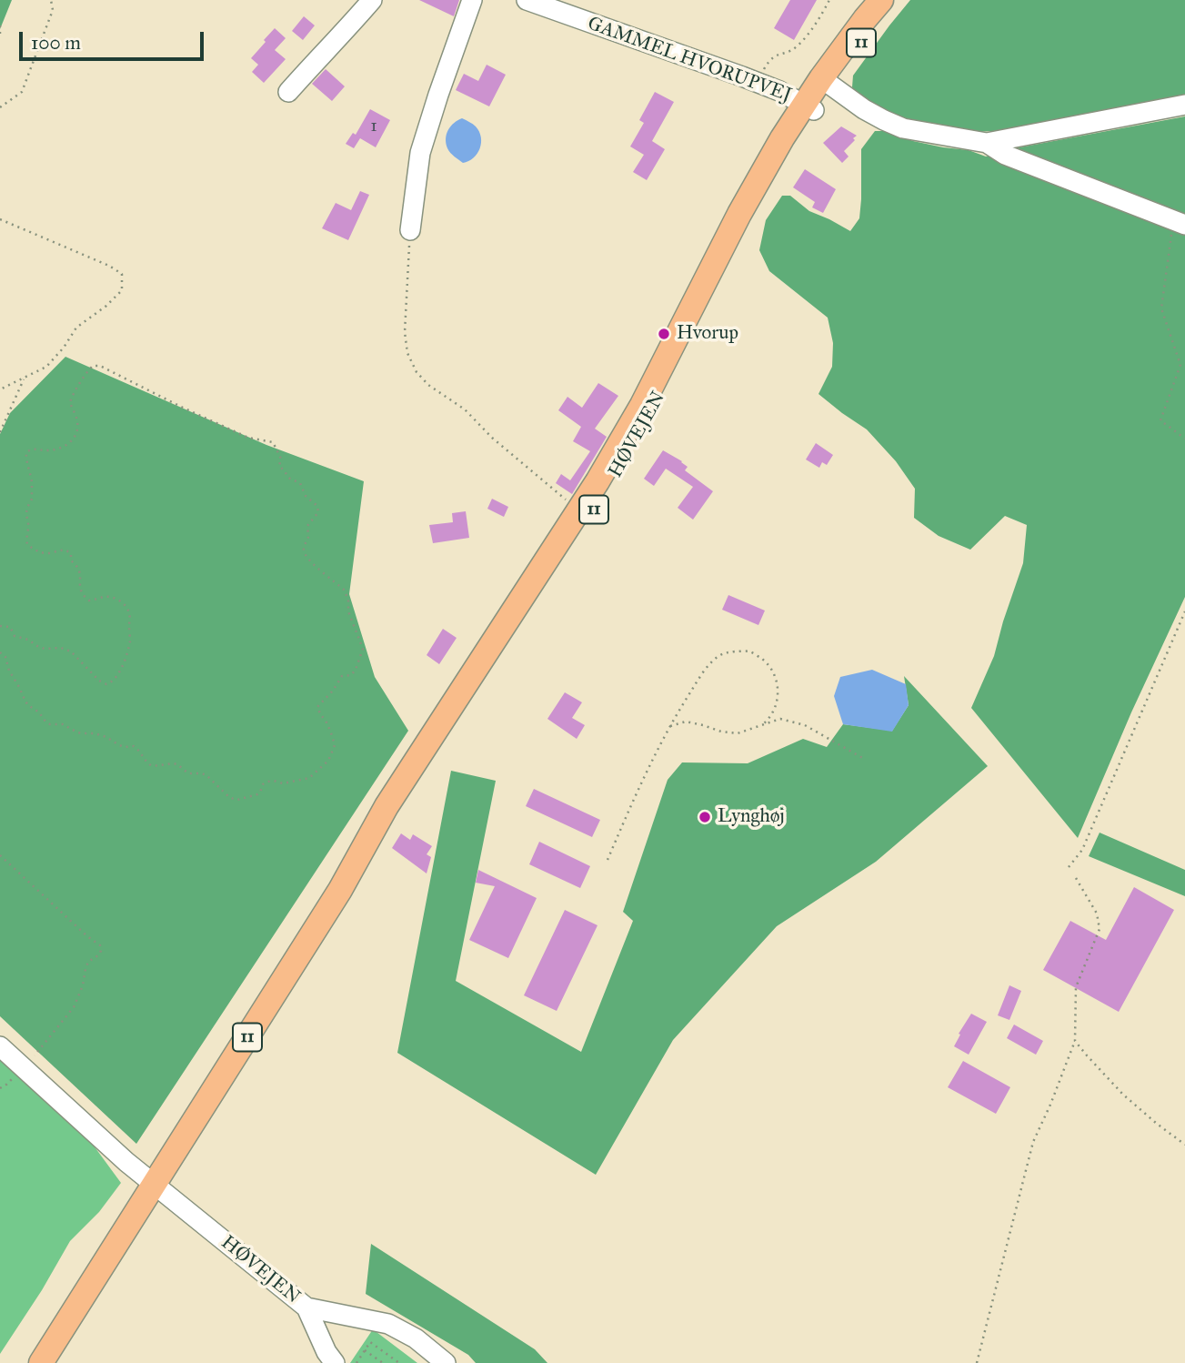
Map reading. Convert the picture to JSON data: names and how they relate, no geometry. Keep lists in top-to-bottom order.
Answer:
{
  "streets": {
    "main road": ["11", "HØVEJEN"],
    "street": ["GAMMEL HVORUPVEJ"]
  },
  "crossings": [
    ["GAMMEL HVORUPVEJ", "HØVEJEN"]
  ],
  "places": ["Hvorup", "Lynghøj"],
  "house_numbers": ["1"],
  "scale_bar": "100 m"
}
